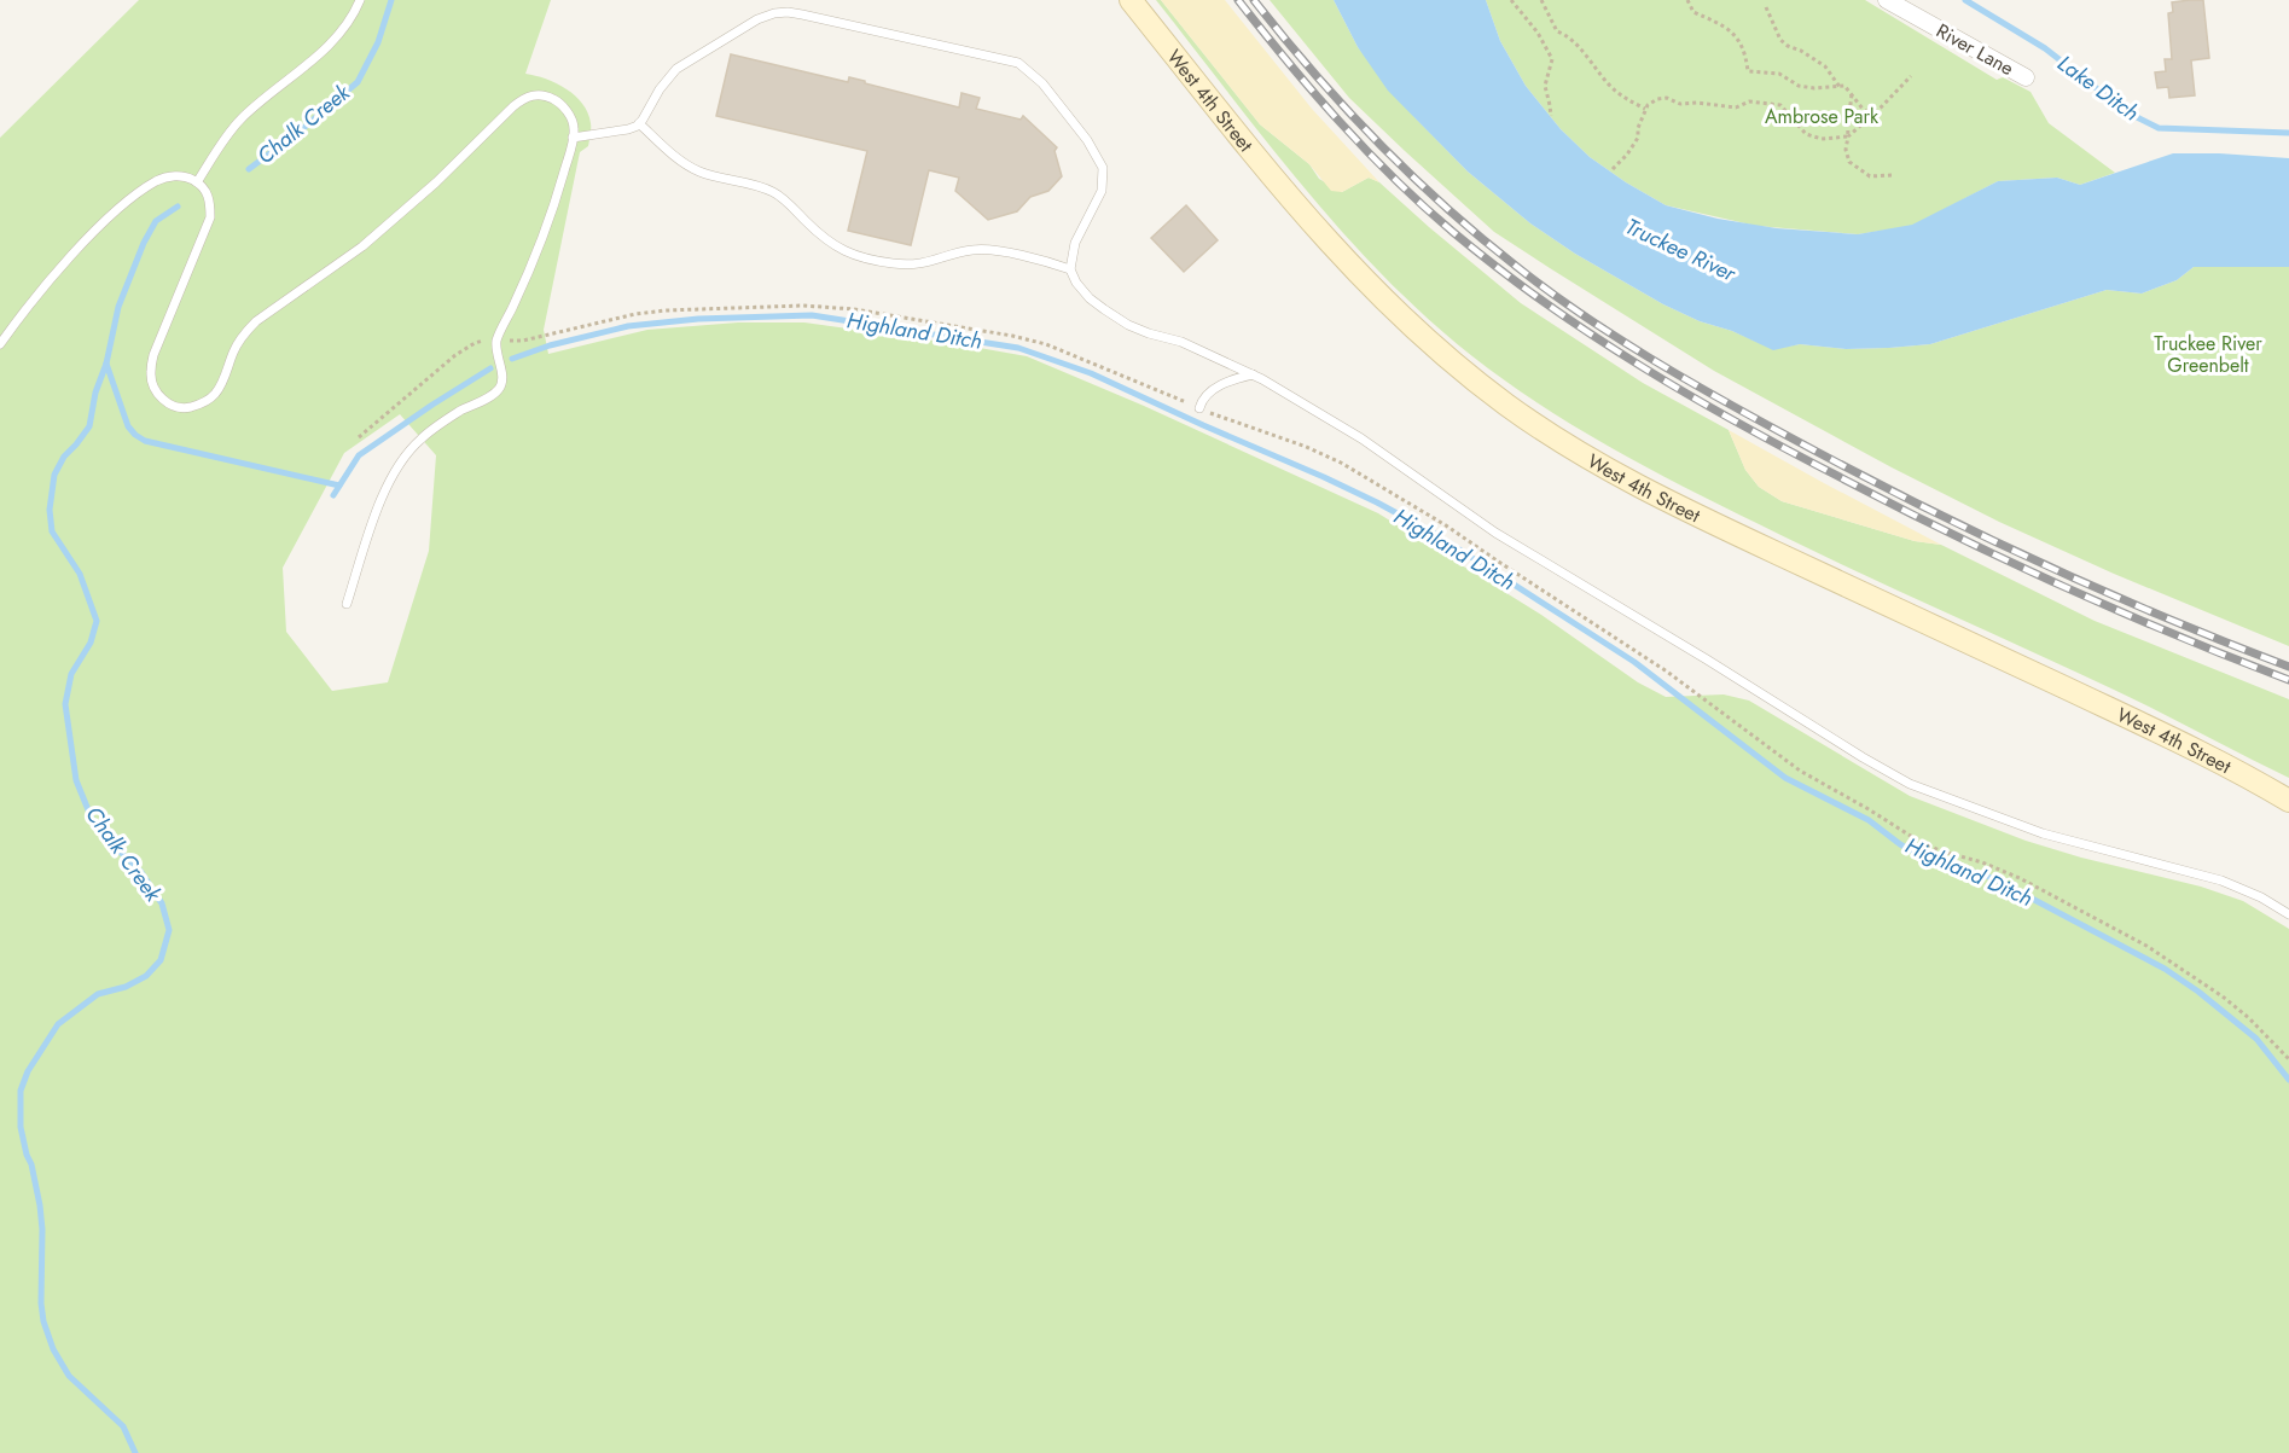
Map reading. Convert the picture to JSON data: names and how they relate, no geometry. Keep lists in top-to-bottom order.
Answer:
{
  "streets": {
    "main road": ["West 4th Street"],
    "street": ["River Lane"]
  },
  "water": [
    "Lake Ditch",
    "Chalk Creek",
    "Truckee River",
    "Highland Ditch"
  ],
  "parks": ["Ambrose Park", "Truckee River Greenbelt"]
}
